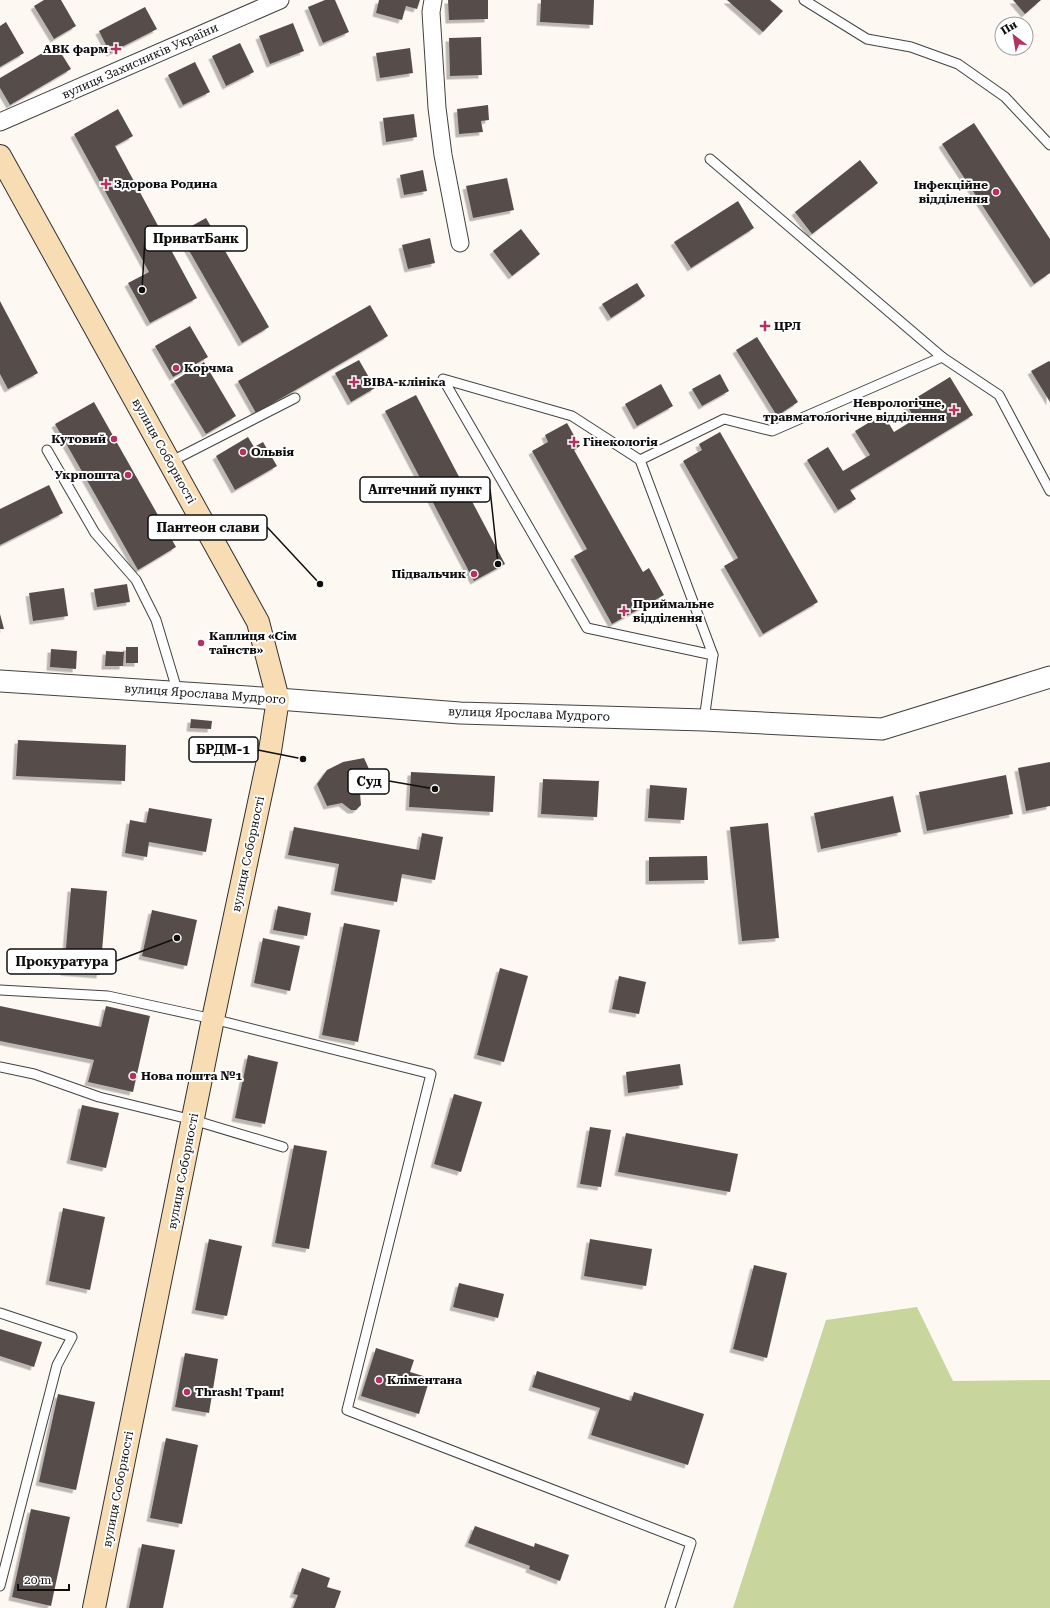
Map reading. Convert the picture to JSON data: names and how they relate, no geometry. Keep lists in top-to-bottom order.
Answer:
{
  "streets": {
    "main road": ["вулиця Соборності"],
    "street": ["вулиця Захисників України", "вулиця Ярослава Мудрого"]
  },
  "crossings": [
    ["вулиця Соборності", "вулиця Ярослава Мудрого"]
  ],
  "places": {
    "health": [
      "АВК фарм",
      "Здорова Родина",
      "ЦРЛ",
      "ВІВА-клініка",
      "Неврологічне, травматологічне відділення",
      "Гінекологія",
      "Приймальне відділення"
    ],
    "other": [
      "Інфекційне відділення",
      "ПриватБанк",
      "Корчма",
      "Кутовий",
      "Ольвія",
      "Укрпошта",
      "Аптечний пункт",
      "Підвальчик",
      "Пантеон слави",
      "Каплиця «Сім таїнств»",
      "БРДМ-1",
      "Суд",
      "Прокуратура",
      "Нова пошта №1",
      "Кліментана",
      "Thrash! Траш!"
    ]
  },
  "scale_bar": "20 m",
  "north": "top left"
}
